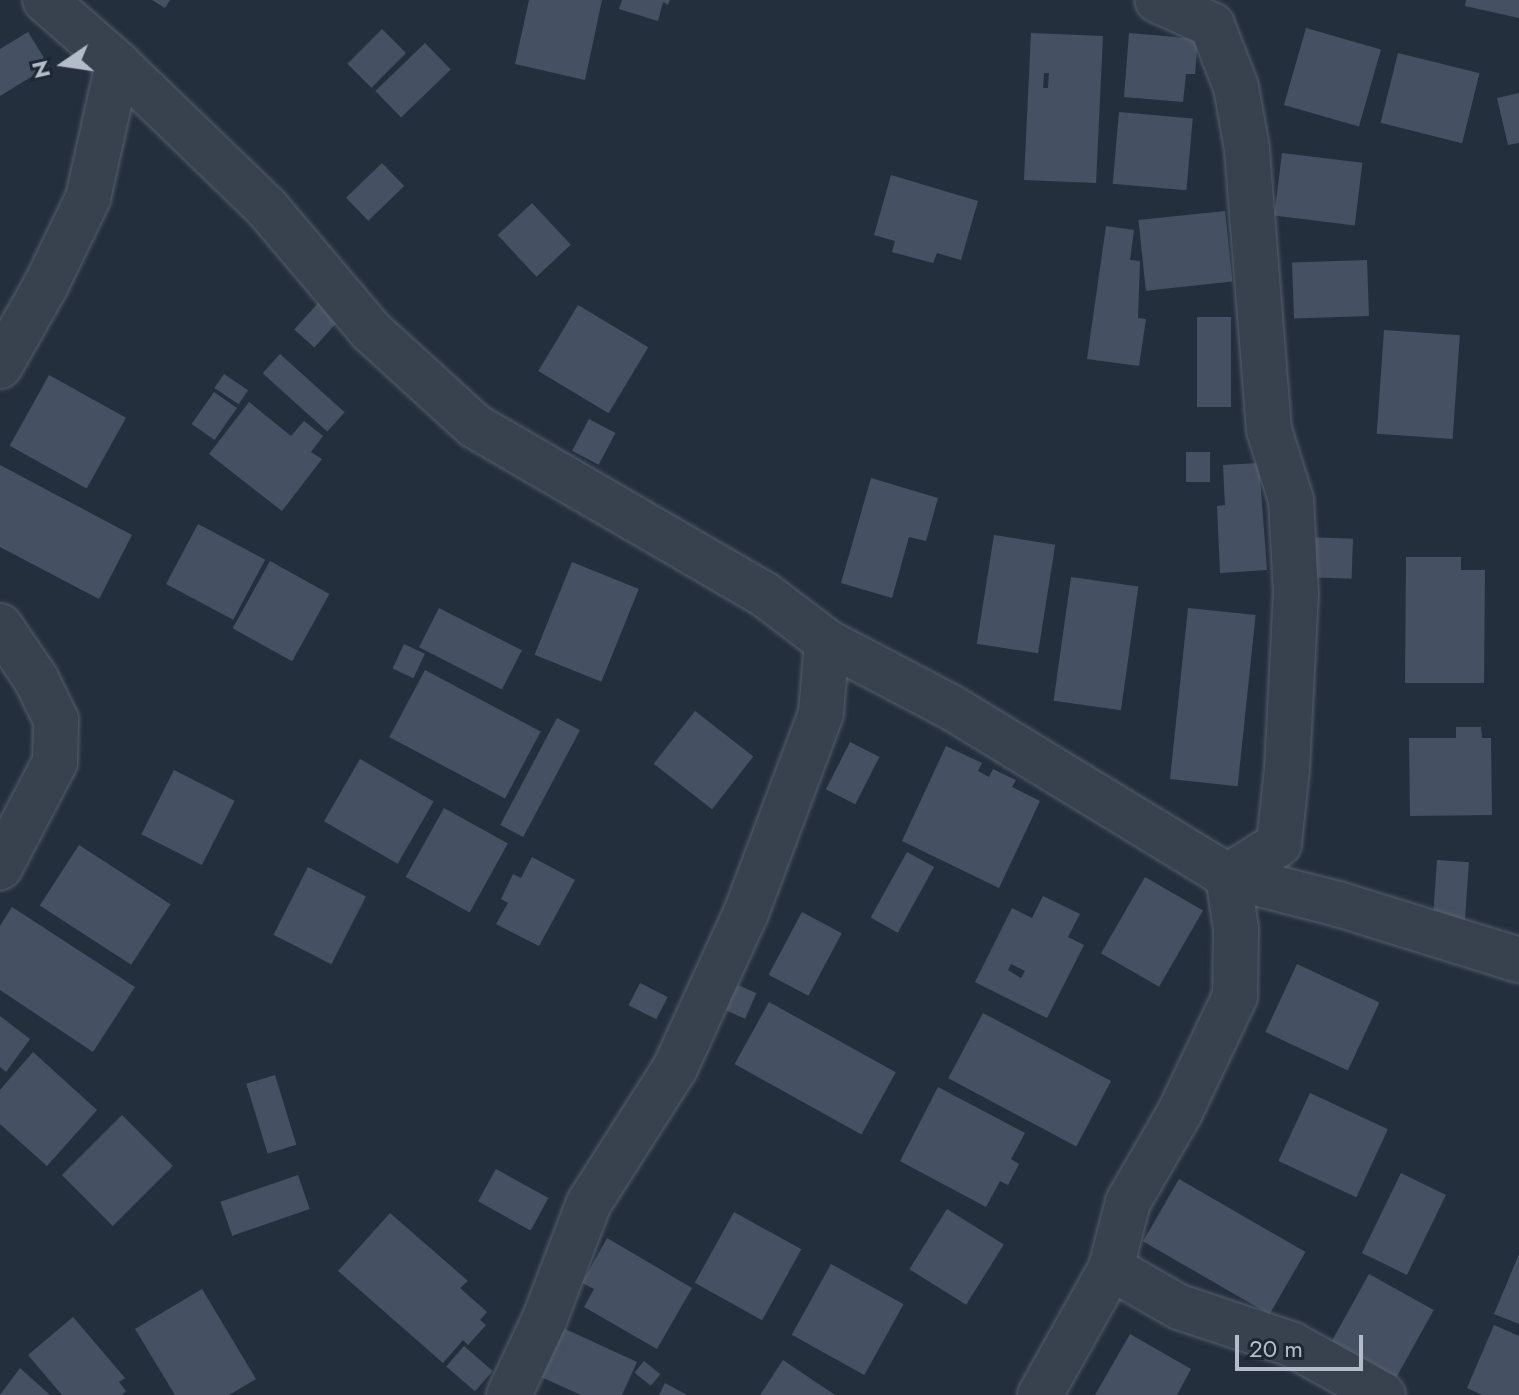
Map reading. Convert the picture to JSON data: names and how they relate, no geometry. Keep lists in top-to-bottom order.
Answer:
{
  "scale_bar": "20 m",
  "north": "left"
}
